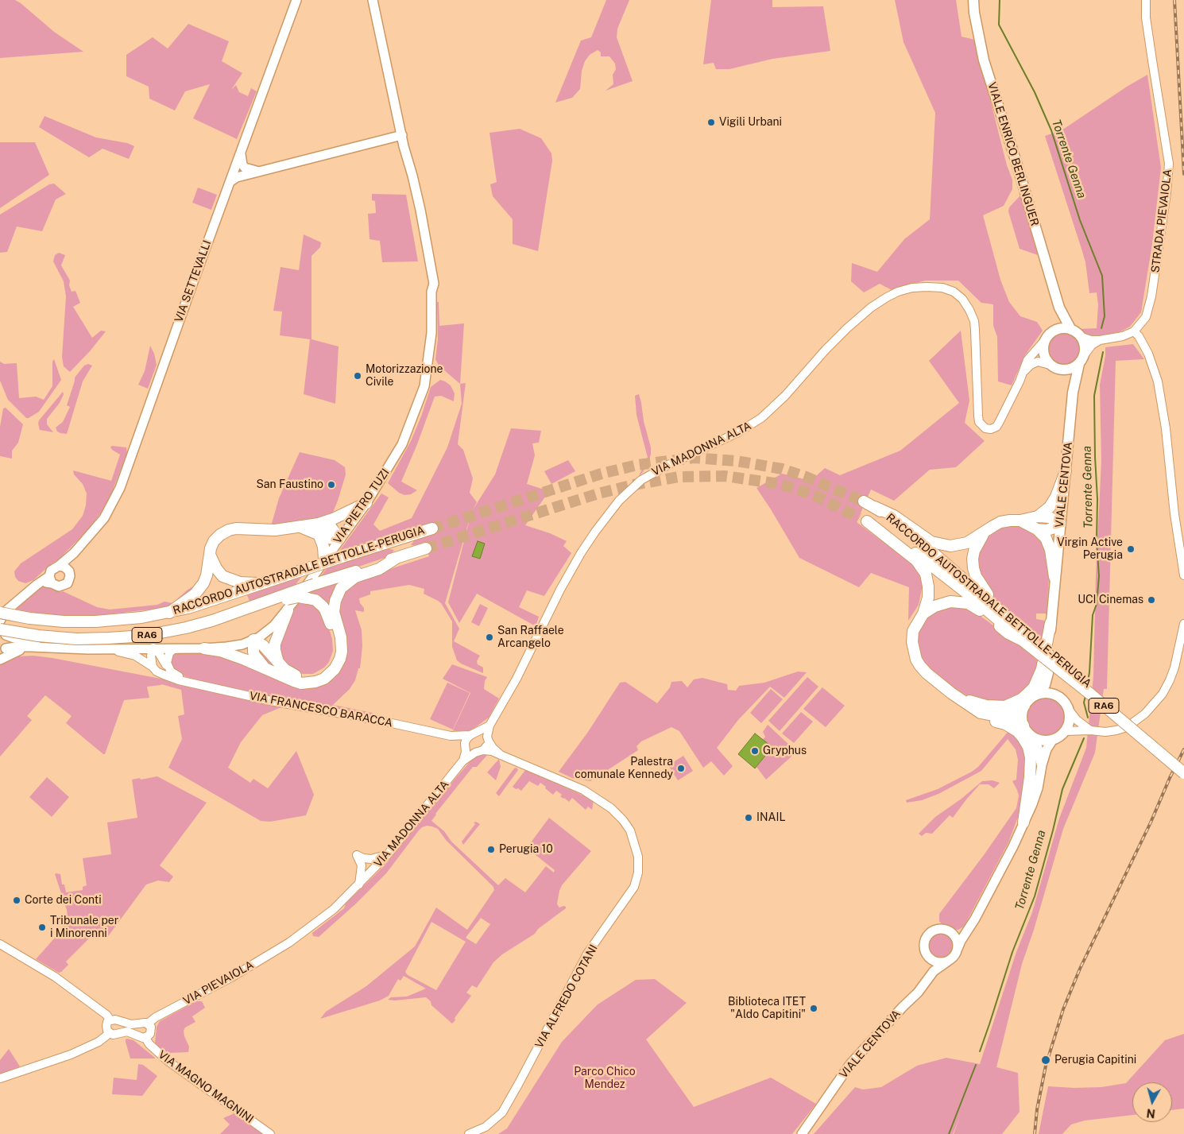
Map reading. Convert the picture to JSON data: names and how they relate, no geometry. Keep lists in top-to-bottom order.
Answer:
{
  "streets": {
    "highway": ["RACCORDO AUTOSTRADALE BETTOLLE-PERUGIA", "RA6"],
    "main road": [
      "VIALE ENRICO BERLINGUER",
      "VIA SETTEVALLI",
      "VIALE CENTOVA",
      "VIA PIETRO TUZI"
    ],
    "street": [
      "STRADA PIEVAIOLA",
      "VIA MADONNA ALTA",
      "VIA FRANCESCO BARACCA",
      "VIA PIEVAIOLA",
      "VIA ALFREDO COTANI",
      "VIA MAGNO MAGNINI"
    ]
  },
  "crossings": [
    ["VIALE ENRICO BERLINGUER", "VIALE CENTOVA"],
    ["VIA SETTEVALLI", "VIA PIETRO TUZI"],
    ["VIA SETTEVALLI", "RACCORDO AUTOSTRADALE BETTOLLE-PERUGIA"],
    ["VIA SETTEVALLI", "RA6"],
    ["VIA MADONNA ALTA", "VIA FRANCESCO BARACCA"],
    ["VIA MADONNA ALTA", "VIA PIEVAIOLA"],
    ["VIA MADONNA ALTA", "VIA ALFREDO COTANI"],
    ["VIA PIETRO TUZI", "RA6"],
    ["RACCORDO AUTOSTRADALE BETTOLLE-PERUGIA", "RA6"],
    ["VIA FRANCESCO BARACCA", "VIA ALFREDO COTANI"]
  ],
  "water": ["Torrente Genna"],
  "parks": ["Parco Chico Mendez"],
  "places": [
    "Vigili Urbani",
    "Motorizzazione Civile",
    "San Faustino",
    "Virgin Active Perugia",
    "UCI Cinemas",
    "San Raffaele Arcangelo",
    "Gryphus",
    "Palestra comunale Kennedy",
    "INAIL",
    "Perugia 10",
    "Corte dei Conti",
    "Tribunale per i Minorenni",
    "Biblioteca ITET \"Aldo Capitini\"",
    "Perugia Capitini"
  ],
  "north": "bottom"
}
